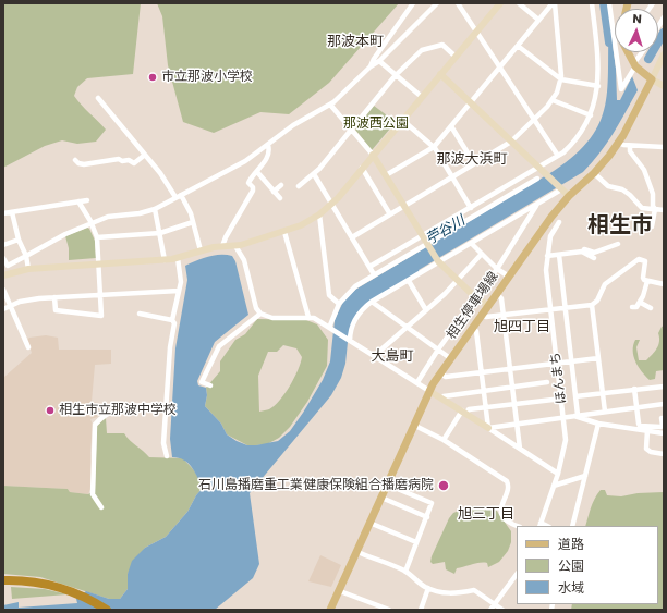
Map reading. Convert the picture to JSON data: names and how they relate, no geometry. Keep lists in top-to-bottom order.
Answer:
{
  "streets": {
    "main road": ["相生停車場線"],
    "street": ["ほんまち"]
  },
  "districts": [
    "那波本町",
    "那波大浜町",
    "相生市",
    "旭四丁目",
    "大島町",
    "旭三丁目"
  ],
  "water": ["苧谷川"],
  "parks": ["那波西公園"],
  "places": ["市立那波小学校", "相生市立那波中学校", "石川島播磨重工業健康保険組合播磨病院"],
  "legend": ["道路", "公園", "水域"],
  "north": "top"
}
